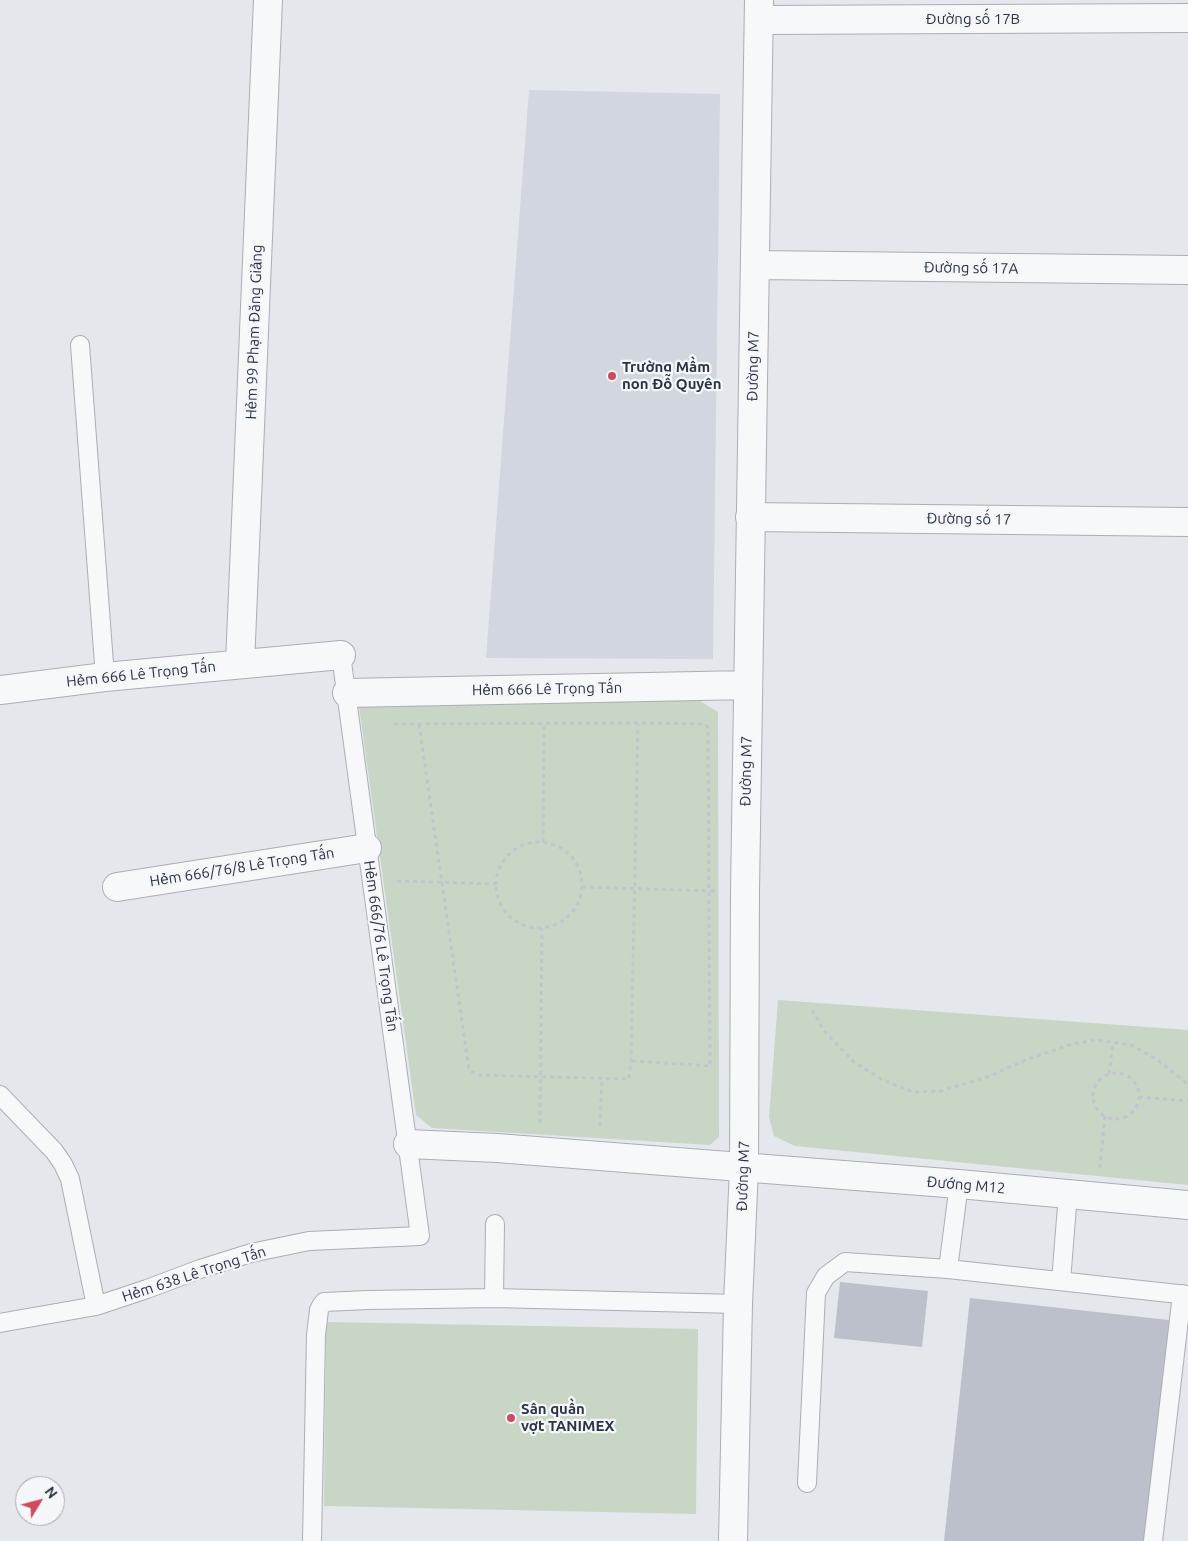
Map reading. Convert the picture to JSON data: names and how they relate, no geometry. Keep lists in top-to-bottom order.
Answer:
{
  "streets": {
    "street": [
      "Đường số 17B",
      "Đường số 17A",
      "Hẻm 99 Phạm Đăng Giảng",
      "Đường M7",
      "Đường số 17",
      "Hẻm 666 Lê Trọng Tấn",
      "Hẻm 666/76/8 Lê Trọng Tấn",
      "Đướng M12"
    ],
    "lane": ["Hẻm 666/76 Lê Trọng Tấn", "Hẻm 638 Lê Trọng Tấn"]
  },
  "crossings": [
    ["Đường số 17B", "Đường M7"],
    ["Đường số 17A", "Đường M7"],
    ["Hẻm 99 Phạm Đăng Giảng", "Hẻm 666 Lê Trọng Tấn"],
    ["Đường M7", "Đường số 17"],
    ["Đường M7", "Hẻm 666 Lê Trọng Tấn"],
    ["Đường M7", "Đướng M12"],
    ["Hẻm 666 Lê Trọng Tấn", "Hẻm 666/76 Lê Trọng Tấn"],
    ["Hẻm 666/76/8 Lê Trọng Tấn", "Hẻm 666/76 Lê Trọng Tấn"],
    ["Hẻm 666/76 Lê Trọng Tấn", "Đướng M12"],
    ["Hẻm 666/76 Lê Trọng Tấn", "Hẻm 638 Lê Trọng Tấn"]
  ],
  "places": ["Trường Mầm non Đỗ Quyên", "Sân quần vợt TANIMEX"],
  "north": "top right"
}
